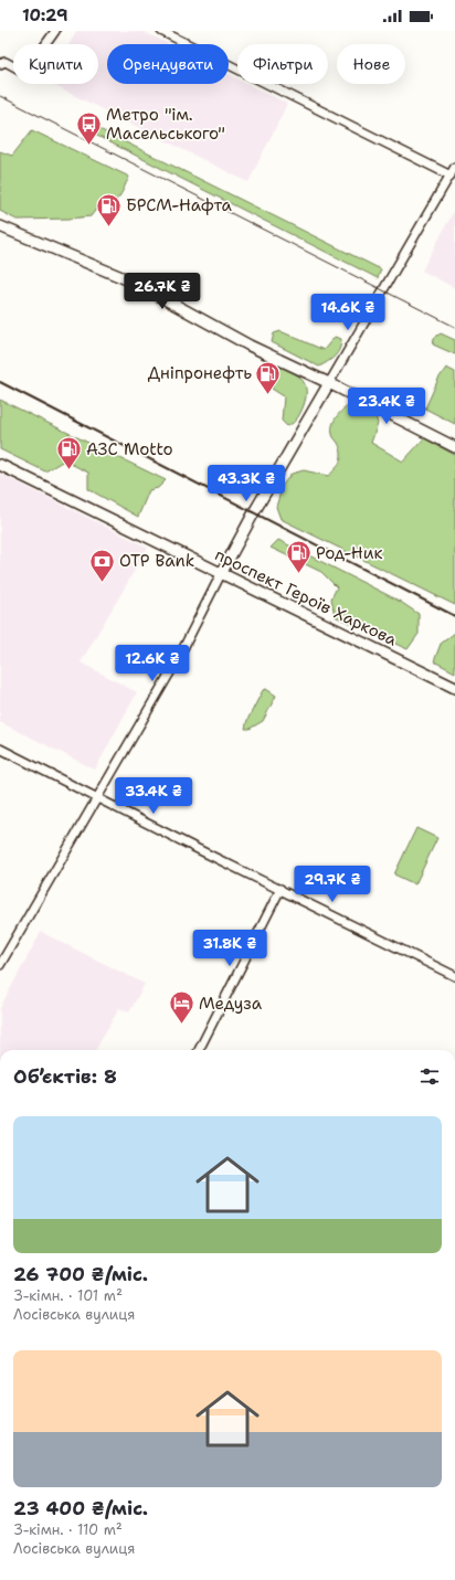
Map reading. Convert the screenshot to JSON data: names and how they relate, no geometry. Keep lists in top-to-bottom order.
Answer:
{
  "streets": {
    "main road": ["проспект Героїв Харкова"]
  },
  "places": {
    "bus stop": ["Метро \"ім. Масельського\""],
    "fuel station": [
      "БРСМ-Нафта",
      "Дніпронефть",
      "АЗС Motto",
      "Род-Ник"
    ],
    "bank": ["OTP Bank"],
    "hotel": ["Медуза"]
  },
  "page": {
    "status": "10:29",
    "chip": [
      "Купити",
      "Орендувати",
      "Фільтри",
      "Нове"
    ],
    "price": [
      "26.7K ₴",
      "14.6K ₴",
      "23.4K ₴",
      "43.3K ₴",
      "12.6K ₴",
      "33.4K ₴",
      "29.7K ₴",
      "31.8K ₴"
    ],
    "heading": "Об’єктів: 8",
    "list": [
      {
        "name": "26 700 ₴/міс.",
        "note": "3-кімн. · 101 m² · Лосівська вулиця"
      },
      {
        "name": "23 400 ₴/міс.",
        "note": "3-кімн. · 110 m² · Лосівська вулиця"
      }
    ]
  }
}
